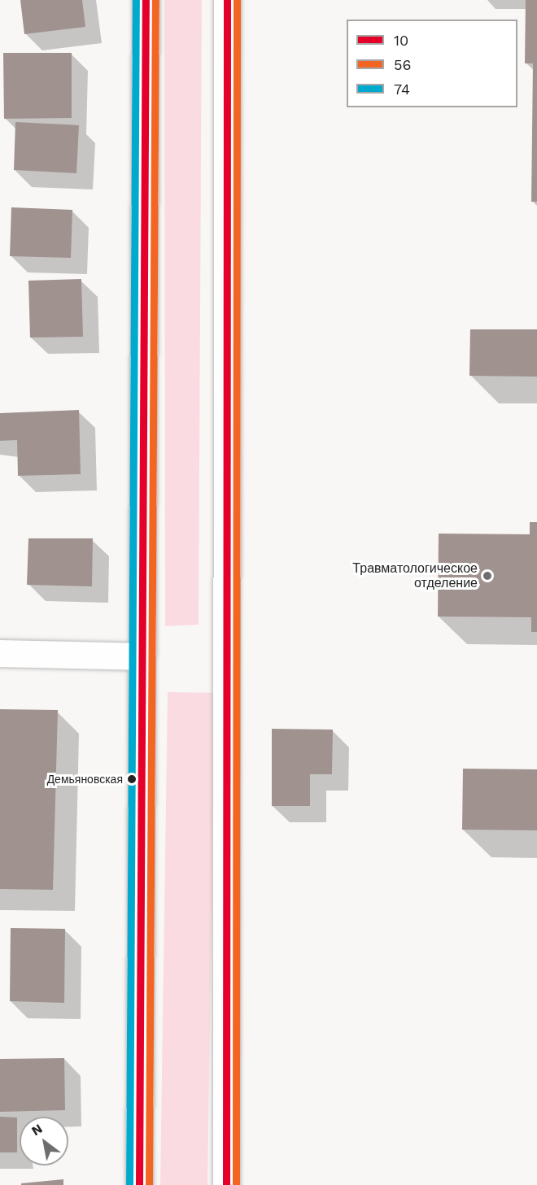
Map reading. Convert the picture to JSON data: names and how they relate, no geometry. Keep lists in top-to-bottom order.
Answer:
{
  "places": ["Травматологическое отделение", "Демьяновская"],
  "lines": ["transit line 10", "transit line 56", "transit line 74"],
  "legend": ["10", "56", "74"],
  "north": "top left"
}
